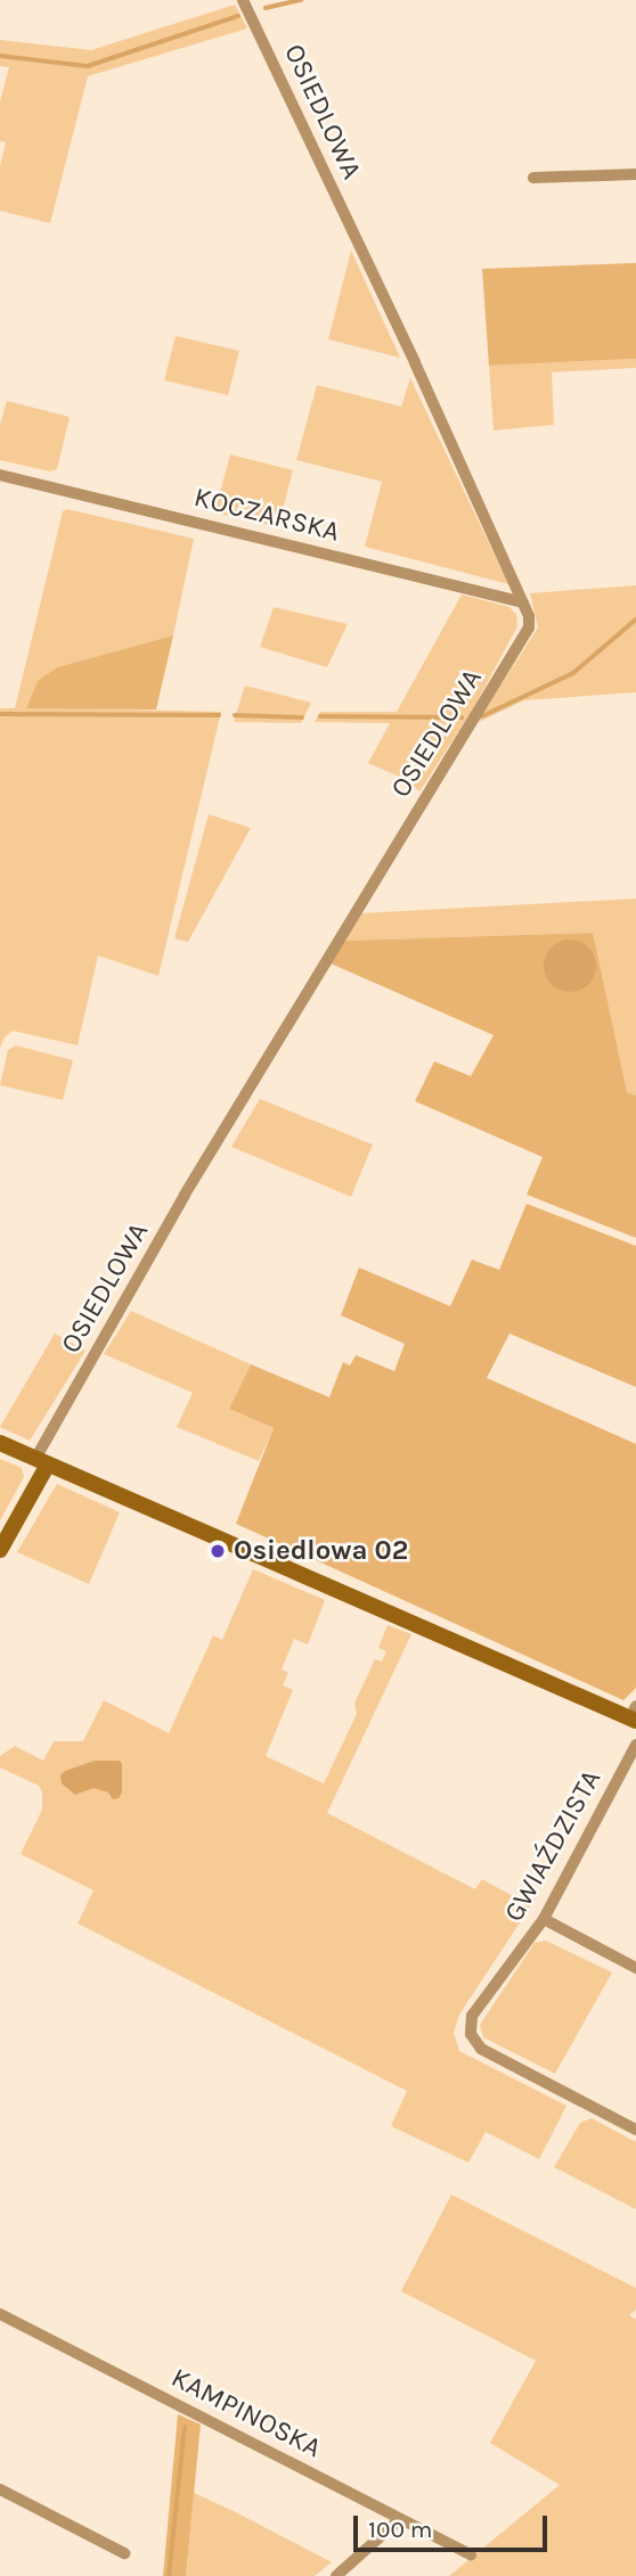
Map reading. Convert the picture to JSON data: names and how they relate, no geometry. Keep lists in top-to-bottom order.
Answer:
{
  "streets": {
    "street": [
      "OSIEDLOWA",
      "KOCZARSKA",
      "GWIAŹDZISTA",
      "KAMPINOSKA"
    ]
  },
  "crossings": [
    ["OSIEDLOWA", "KOCZARSKA"]
  ],
  "places": ["Osiedlowa 02"],
  "scale_bar": "100 m"
}
